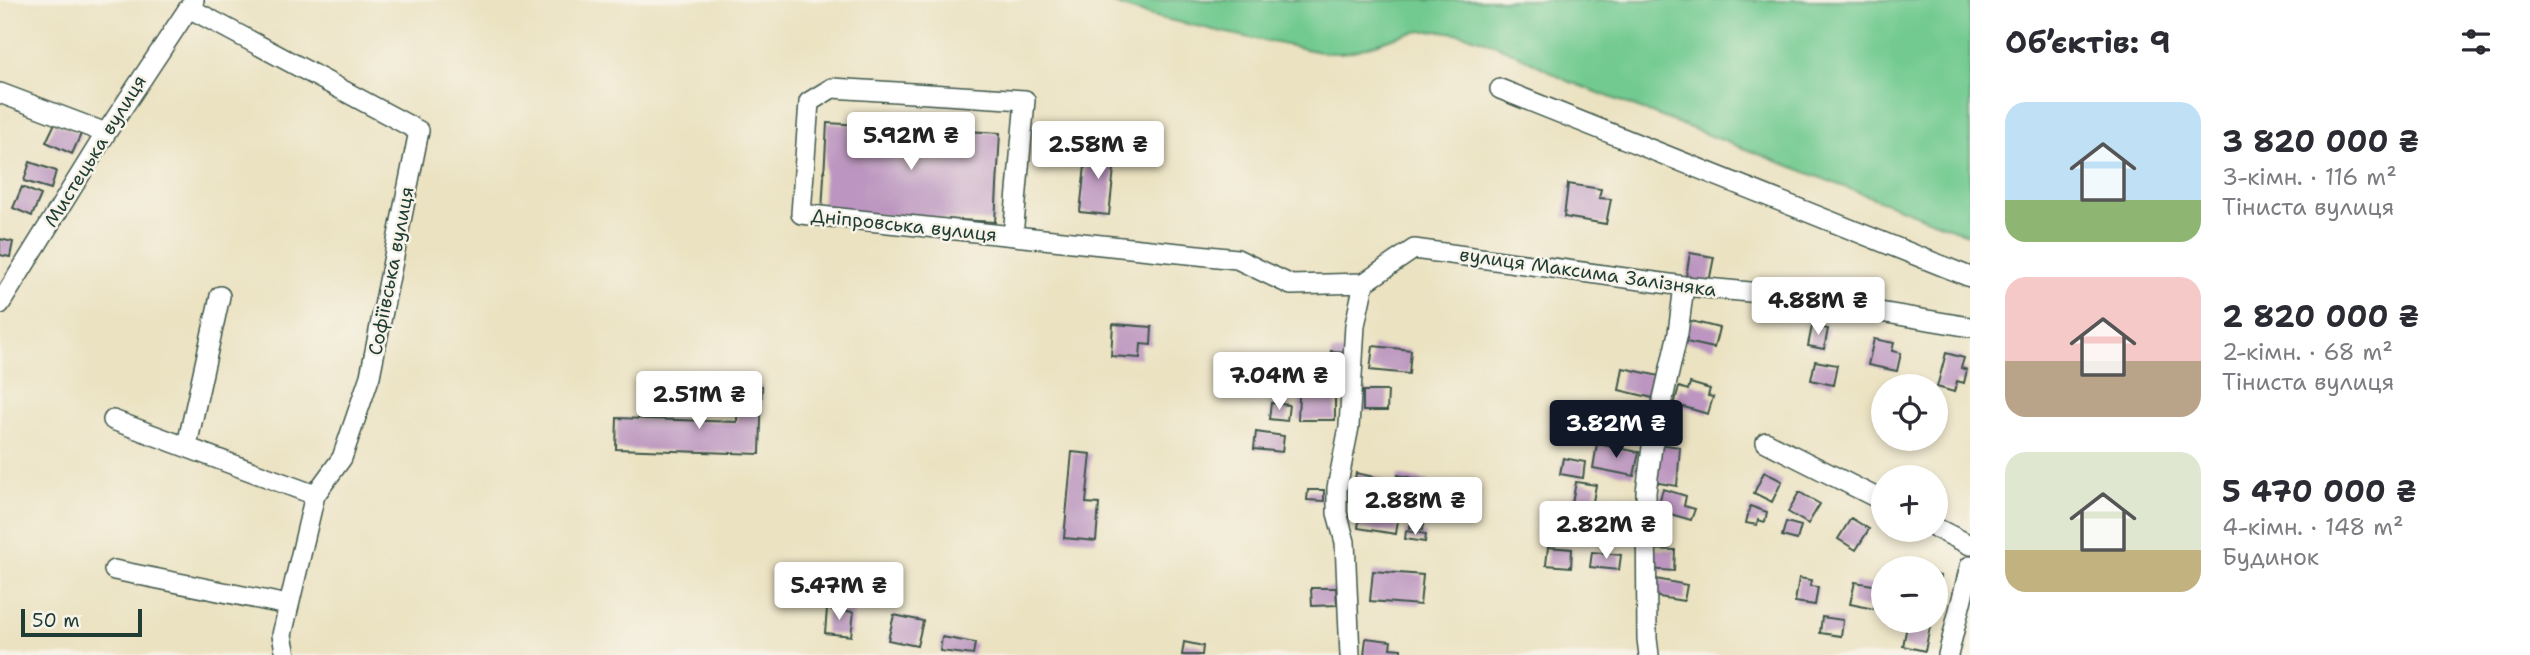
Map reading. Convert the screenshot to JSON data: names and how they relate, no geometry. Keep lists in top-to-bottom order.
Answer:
{
  "streets": {
    "street": [
      "Мистецька вулиця",
      "Дніпровська вулиця",
      "Софіївська вулиця",
      "вулиця Максима Залізняка"
    ]
  },
  "crossings": [
    ["Мистецька вулиця", "Софіївська вулиця"],
    ["Дніпровська вулиця", "вулиця Максима Залізняка"]
  ],
  "scale_bar": "50 m",
  "page": {
    "heading": "Об’єктів: 9",
    "list": [
      {
        "name": "3 820 000 ₴",
        "note": "3-кімн. · 116 m² · Тіниста вулиця"
      },
      {
        "name": "2 820 000 ₴",
        "note": "2-кімн. · 68 m² · Тіниста вулиця"
      },
      {
        "name": "5 470 000 ₴",
        "note": "4-кімн. · 148 m² · Будинок"
      }
    ],
    "price": [
      "5.92M ₴",
      "2.58M ₴",
      "4.88M ₴",
      "7.04M ₴",
      "2.51M ₴",
      "3.82M ₴",
      "2.88M ₴",
      "2.82M ₴",
      "5.47M ₴"
    ],
    "map_buttons": ["+", "−"],
    "scale": "50 m"
  }
}
